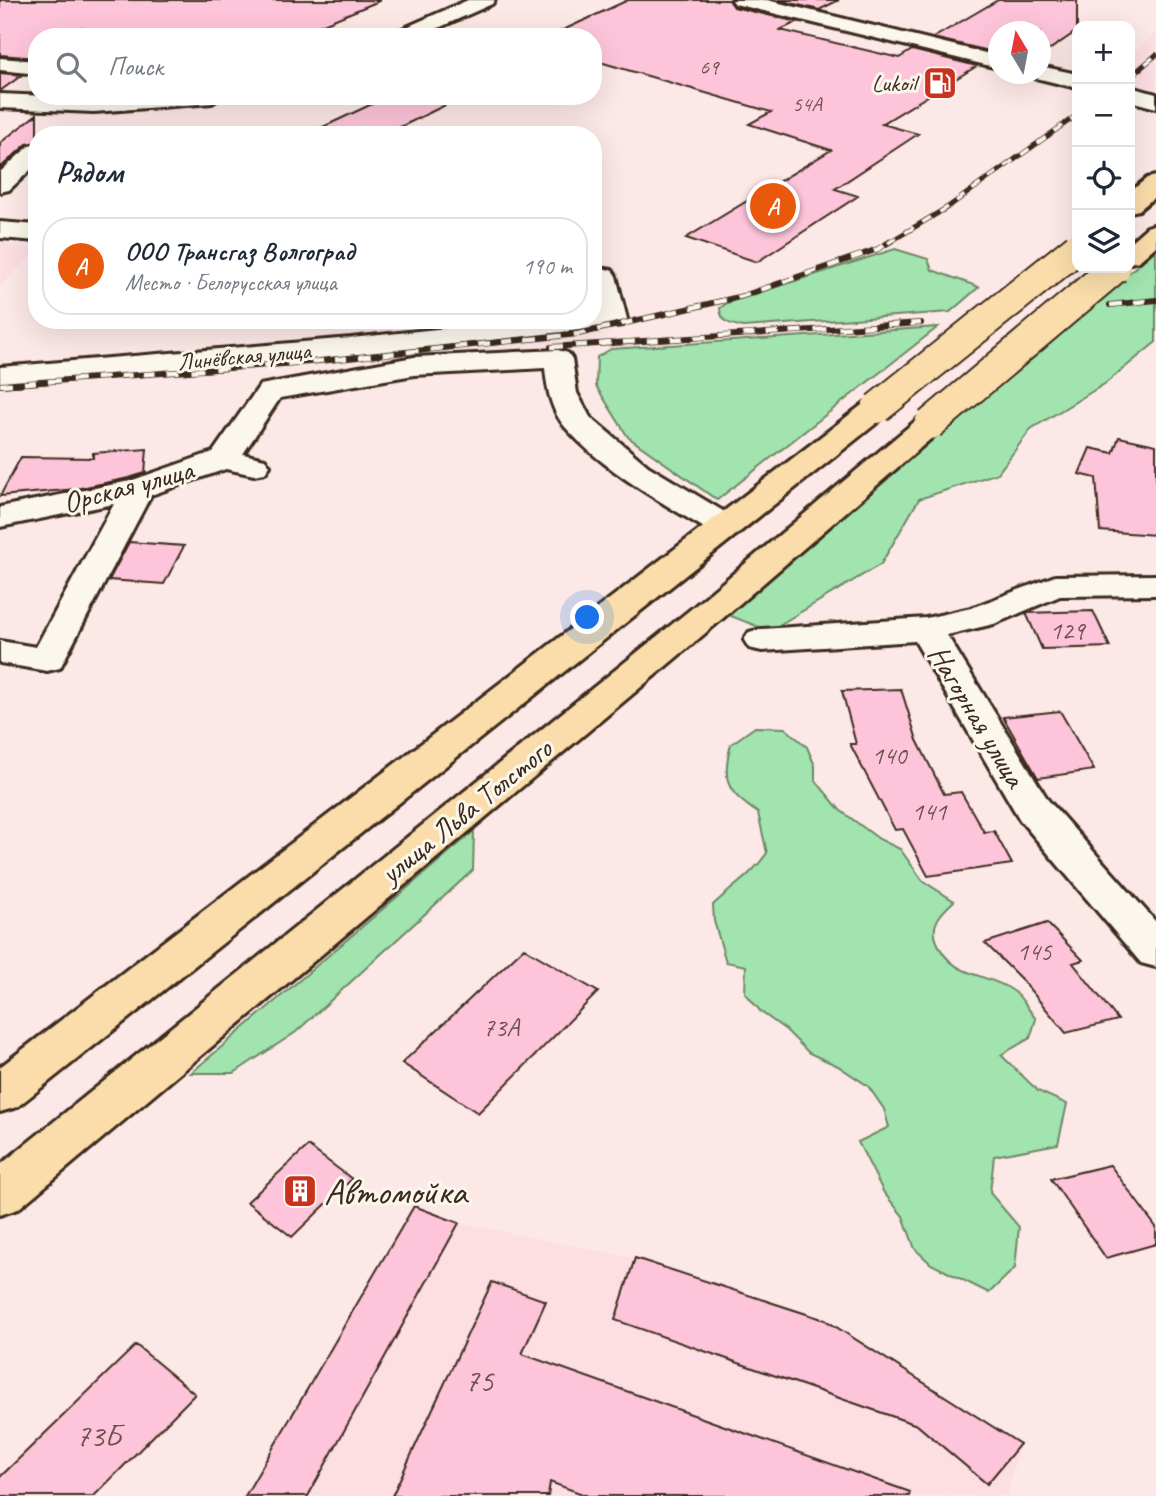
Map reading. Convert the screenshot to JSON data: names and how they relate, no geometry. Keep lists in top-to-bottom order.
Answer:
{
  "streets": {
    "main road": ["улица Льва Толстого"],
    "street": ["Линёвская улица", "Орская улица", "Нагорная улица"]
  },
  "crossings": [
    ["Орская улица", "улица Льва Толстого"]
  ],
  "places": {
    "fuel station": ["Lukoil"],
    "building": ["Автомойка"]
  },
  "house_numbers": [
    "69",
    "54А",
    "129",
    "140",
    "141",
    "145",
    "73А",
    "75",
    "73Б"
  ],
  "north": "top",
  "page": {
    "map_buttons": ["+", "−"],
    "search": "Поиск",
    "heading": "Рядом",
    "pins": "A",
    "list": [
      {
        "mark": "A",
        "name": "ООО Трансгаз Волгоград",
        "note": "Место · Белорусская улица",
        "value": "190 m"
      }
    ]
  }
}
